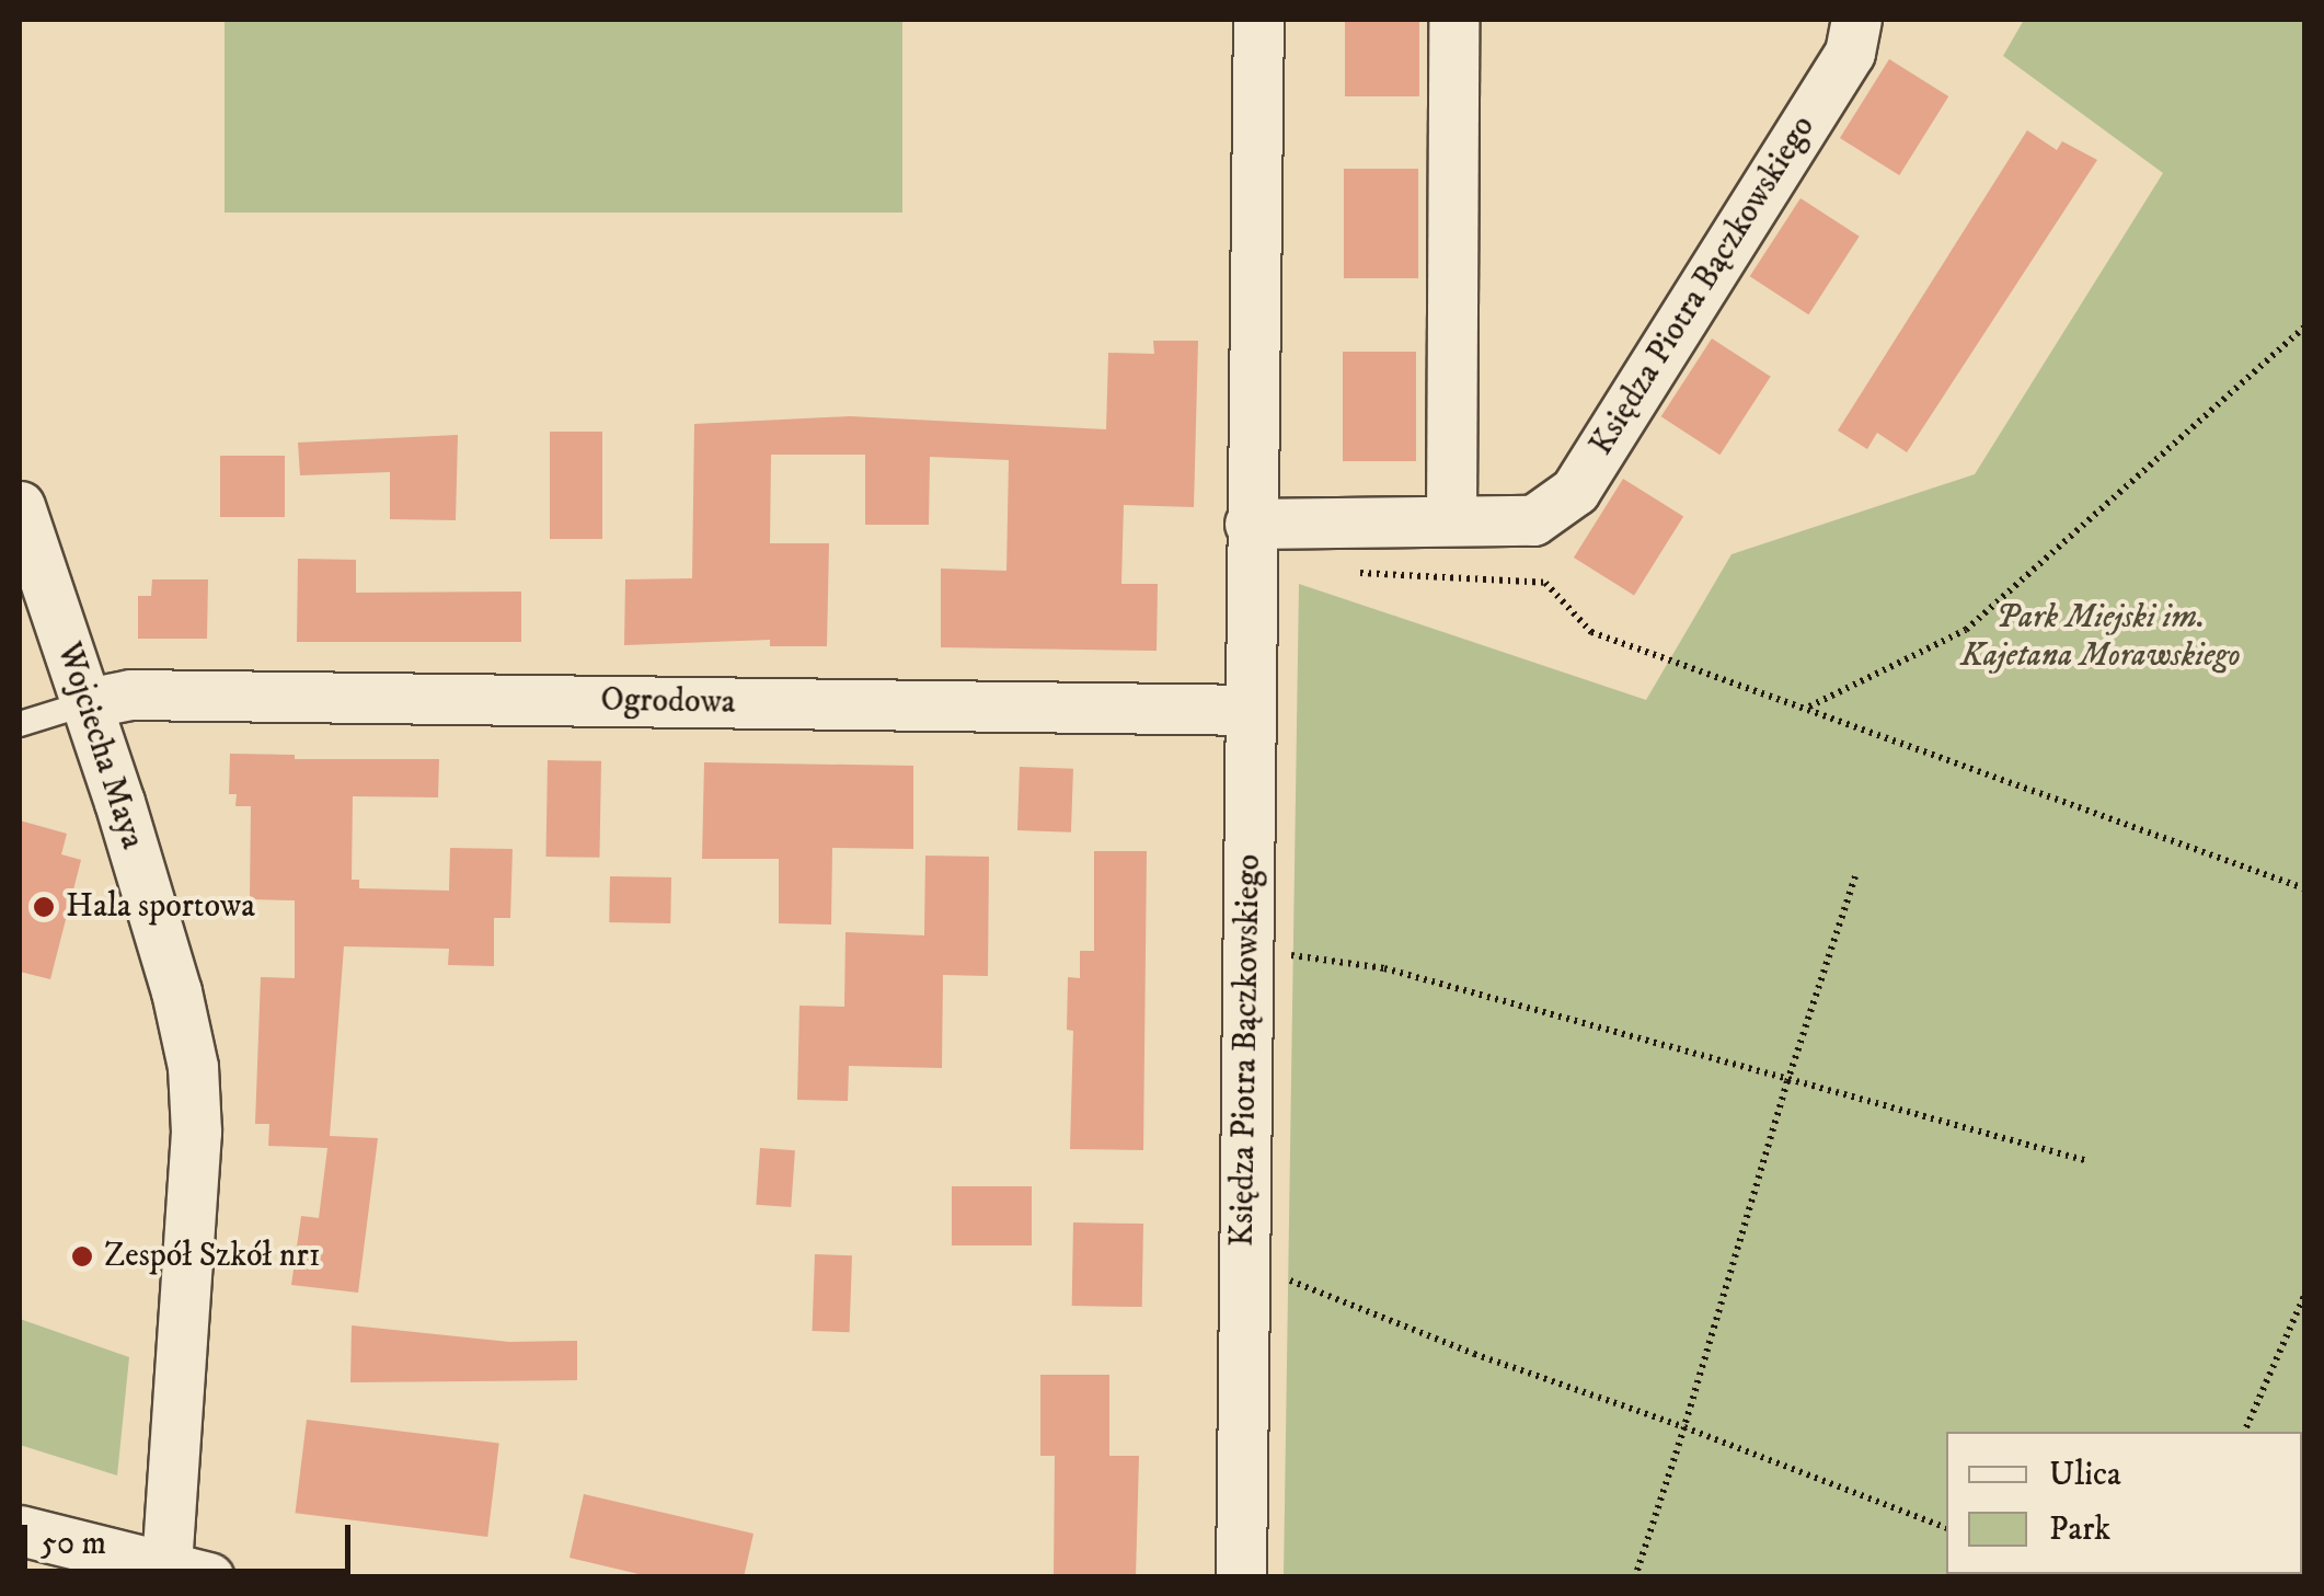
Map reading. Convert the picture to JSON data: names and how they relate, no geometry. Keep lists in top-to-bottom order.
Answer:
{
  "streets": {
    "street": ["Księdza Piotra Bączkowskiego", "Ogrodowa", "Wojciecha Maya"]
  },
  "crossings": [
    ["Księdza Piotra Bączkowskiego", "Ogrodowa"],
    ["Ogrodowa", "Wojciecha Maya"]
  ],
  "parks": ["Park Miejski im. Kajetana Morawskiego"],
  "places": ["Hala sportowa", "Zespół Szkół nr1"],
  "legend": ["Ulica", "Park"],
  "scale_bar": "50 m"
}
